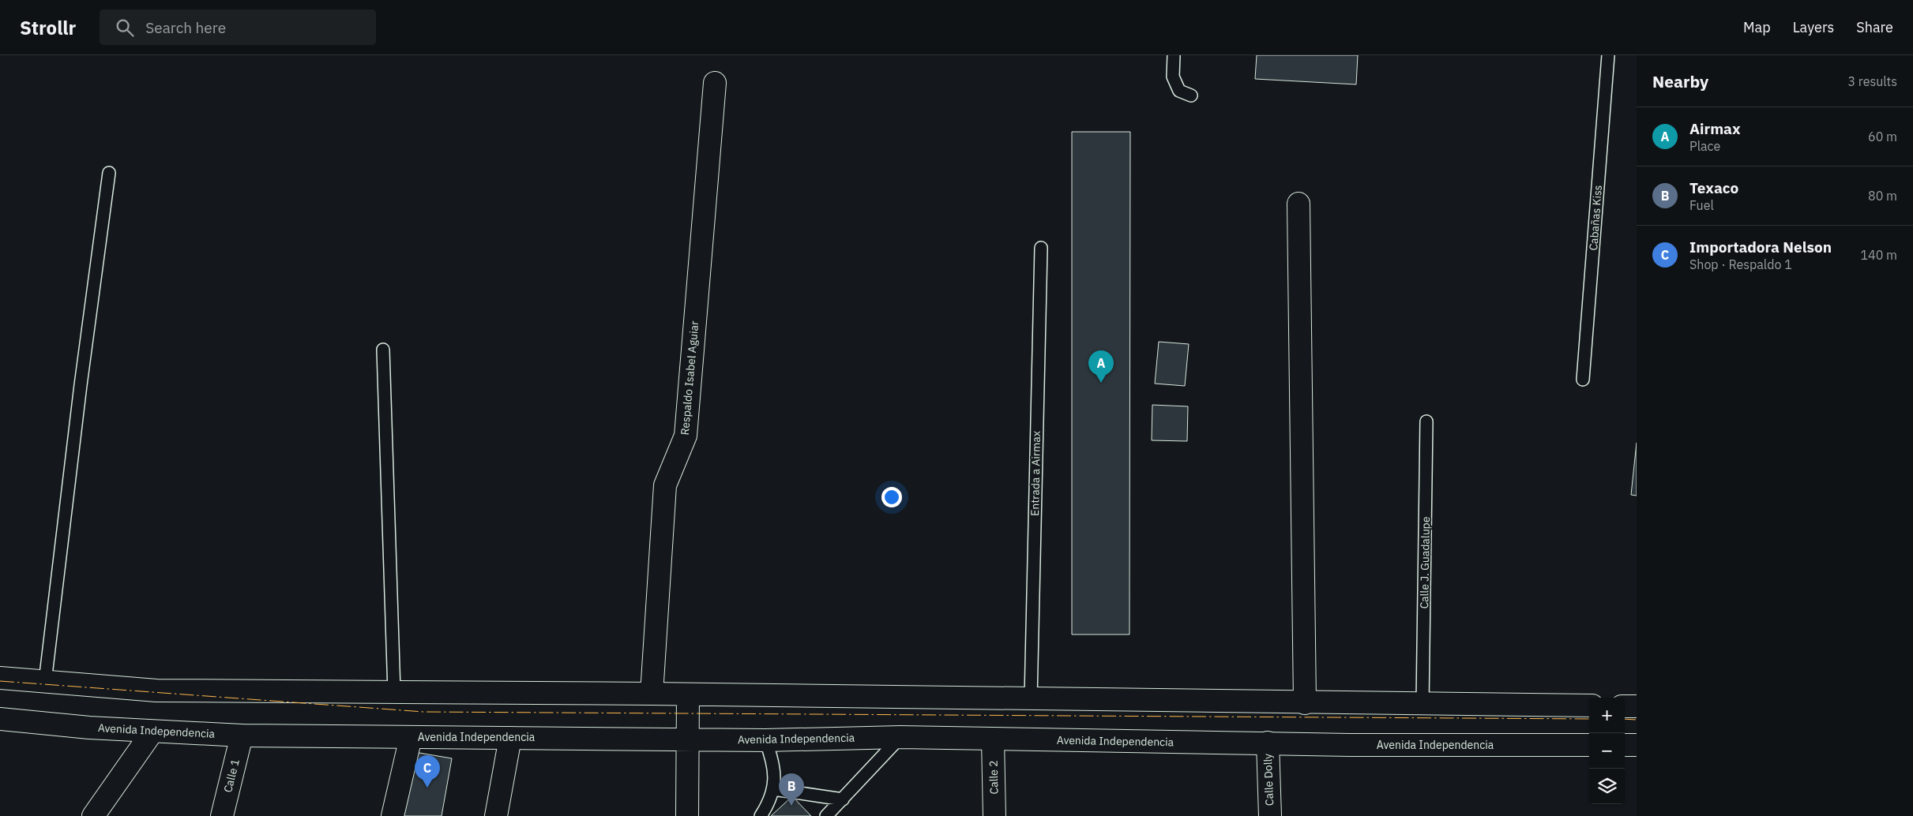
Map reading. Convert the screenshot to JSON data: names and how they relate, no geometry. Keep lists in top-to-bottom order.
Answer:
{
  "streets": {
    "main road": [
      "Respaldo Isabel Aguiar",
      "Avenida Independencia",
      "Calle 1",
      "Calle 2",
      "Calle Dolly"
    ],
    "lane": ["Cabañas Kiss", "Entrada a Airmax", "Calle J. Guadalupe"]
  },
  "crossings": [
    ["Avenida Independencia", "Calle 1"],
    ["Avenida Independencia", "Calle 2"],
    ["Avenida Independencia", "Calle Dolly"]
  ],
  "page": {
    "header": "Strollr",
    "search": "Search here",
    "nav": ["Map", "Layers", "Share"],
    "heading": ["Nearby", "3 results"],
    "list": [
      {
        "mark": "A",
        "name": "Airmax",
        "note": "Place",
        "value": "60 m"
      },
      {
        "mark": "B",
        "name": "Texaco",
        "note": "Fuel",
        "value": "80 m"
      },
      {
        "mark": "C",
        "name": "Importadora Nelson",
        "note": "Shop · Respaldo 1",
        "value": "140 m"
      }
    ],
    "pins": ["A", "C", "B"],
    "map_buttons": ["+", "−"]
  }
}
